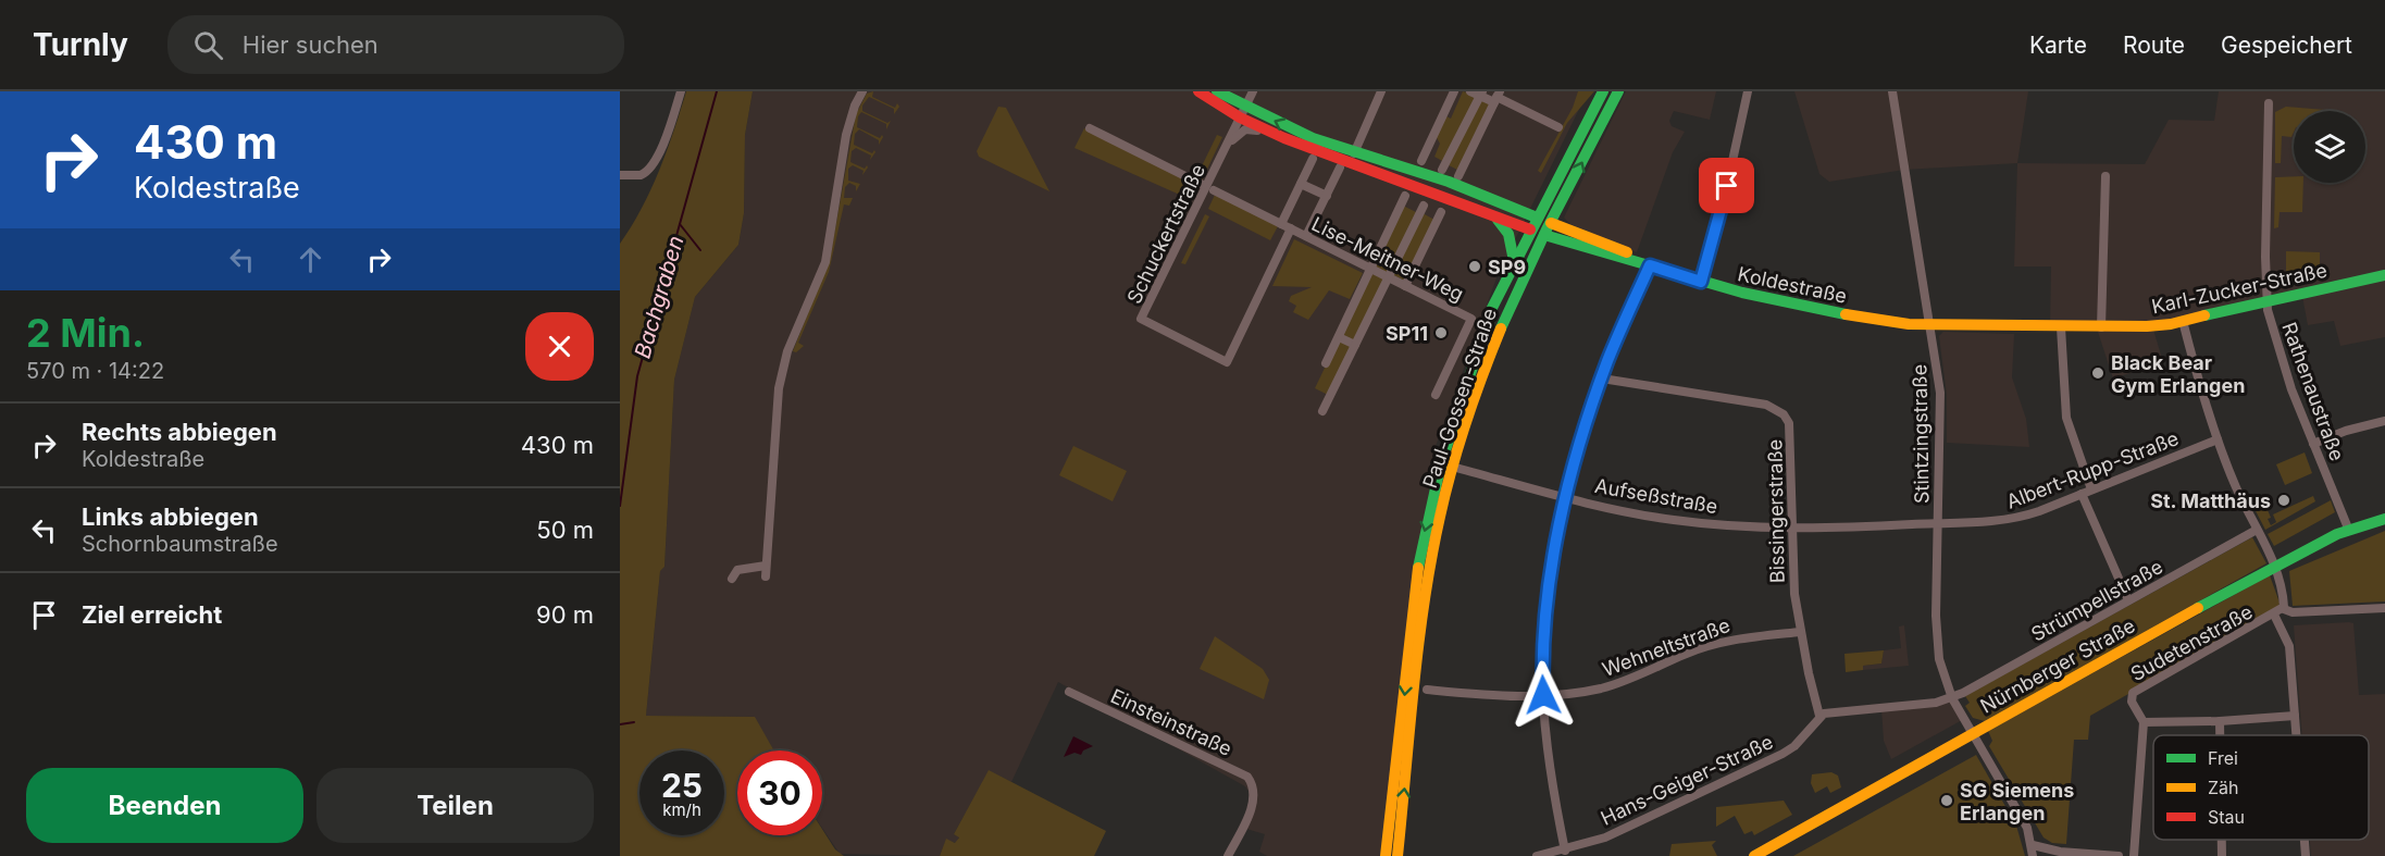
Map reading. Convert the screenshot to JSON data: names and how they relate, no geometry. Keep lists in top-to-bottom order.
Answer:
{
  "streets": {
    "street": [
      "Schuckertstraße",
      "Lise-Meitner-Weg",
      "Koldestraße",
      "Karl-Zucker-Straße",
      "Rathenaustraße",
      "Paul-Gossen-Straße",
      "Stintzingstraße",
      "Albert-Rupp-Straße",
      "Aufseßstraße",
      "Bissingerstraße",
      "Strümpellstraße",
      "Sudetenstraße",
      "Wehneltstraße",
      "Nürnberger Straße",
      "Einsteinstraße",
      "Hans-Geiger-Straße"
    ]
  },
  "crossings": [
    ["Schuckertstraße", "Lise-Meitner-Weg"],
    ["Schuckertstraße", "Koldestraße"],
    ["Koldestraße", "Karl-Zucker-Straße"],
    ["Koldestraße", "Paul-Gossen-Straße"],
    ["Koldestraße", "Stintzingstraße"],
    ["Karl-Zucker-Straße", "Rathenaustraße"],
    ["Karl-Zucker-Straße", "Stintzingstraße"],
    ["Rathenaustraße", "Nürnberger Straße"],
    ["Paul-Gossen-Straße", "Aufseßstraße"],
    ["Stintzingstraße", "Albert-Rupp-Straße"],
    ["Stintzingstraße", "Aufseßstraße"],
    ["Stintzingstraße", "Strümpellstraße"],
    ["Stintzingstraße", "Nürnberger Straße"],
    ["Albert-Rupp-Straße", "Aufseßstraße"],
    ["Aufseßstraße", "Bissingerstraße"],
    ["Bissingerstraße", "Wehneltstraße"],
    ["Bissingerstraße", "Hans-Geiger-Straße"]
  ],
  "water": ["Bachgraben"],
  "places": [
    "SP9",
    "SP11",
    "Black Bear Gym Erlangen",
    "St. Matthäus",
    "SG Siemens Erlangen"
  ],
  "legend": ["Frei", "Zäh", "Stau"],
  "page": {
    "header": "Turnly",
    "search": "Hier suchen",
    "nav": ["Karte", "Route", "Gespeichert"],
    "turn": ["430 m", "Koldestraße"],
    "heading": ["2 Min.", "570 m · 14:22"],
    "list": [
      {
        "name": "Rechts abbiegen",
        "note": "Koldestraße",
        "value": "430 m"
      },
      {
        "name": "Links abbiegen",
        "note": "Schornbaumstraße",
        "value": "50 m"
      },
      {
        "name": "Ziel erreicht",
        "value": "90 m"
      }
    ],
    "speed": "25 km/h",
    "limit": "30",
    "buttons": ["Beenden", "Teilen"]
  }
}
